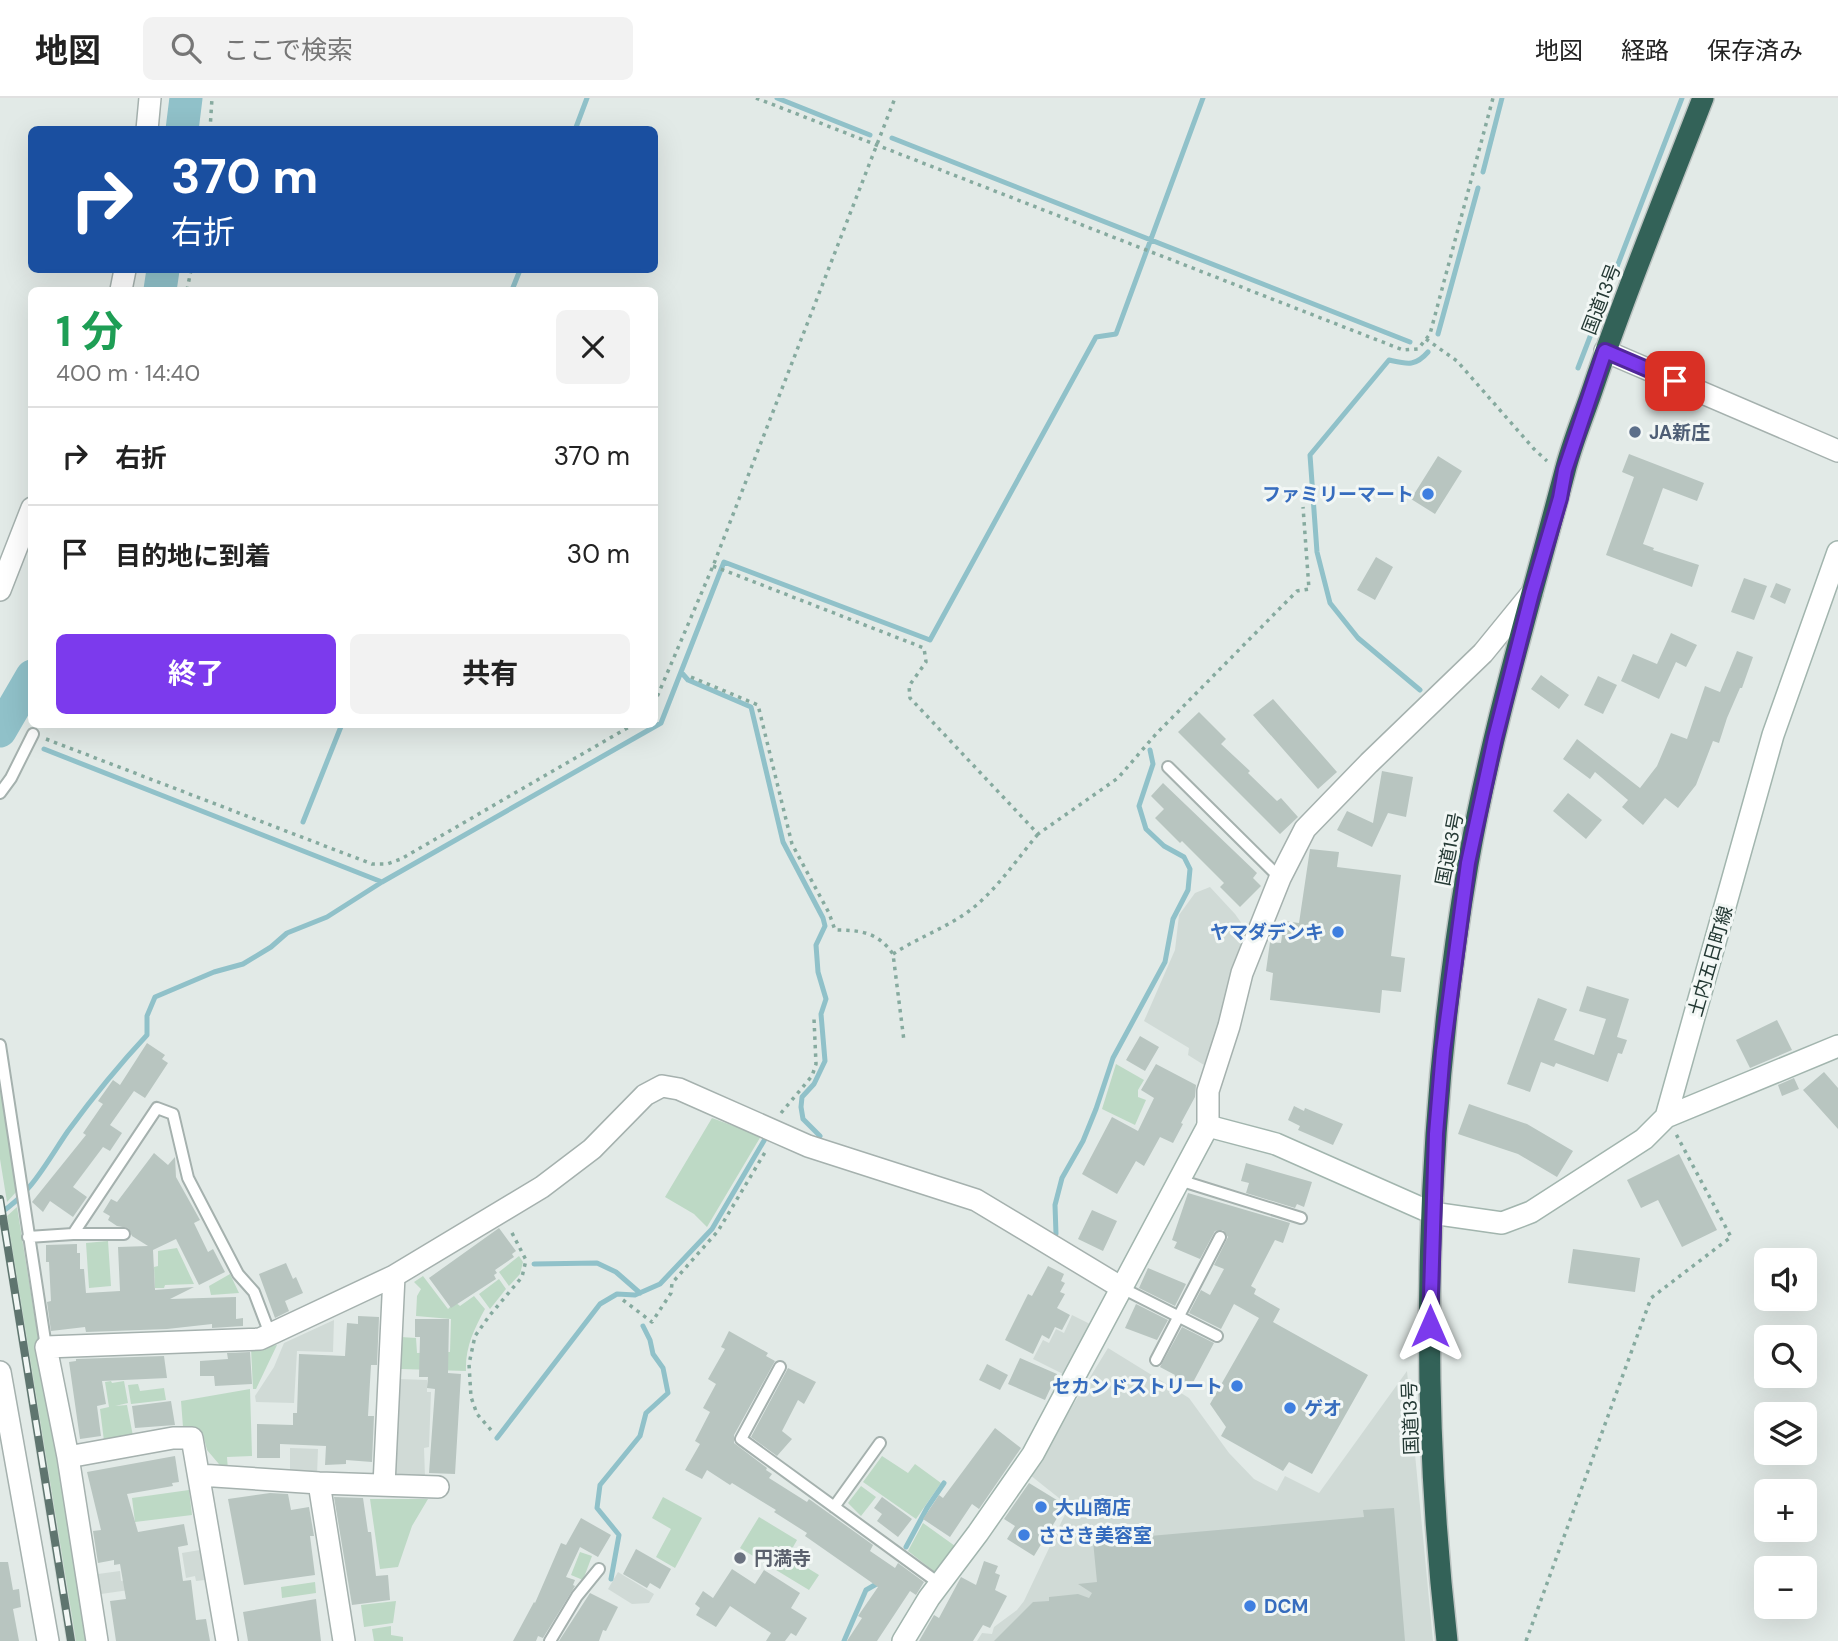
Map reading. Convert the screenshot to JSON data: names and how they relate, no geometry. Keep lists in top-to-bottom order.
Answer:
{
  "streets": {
    "highway": ["国道13号"],
    "street": ["土内五日町線"]
  },
  "places": [
    "JA新庄",
    "ファミリーマート",
    "ヤマダデンキ",
    "セカンドストリート",
    "ゲオ",
    "大山商店",
    "ささき美容室",
    "円満寺",
    "DCM"
  ],
  "page": {
    "header": "地図",
    "search": "ここで検索",
    "nav": ["地図", "経路", "保存済み"],
    "turn": ["370 m", "右折"],
    "heading": ["1 分", "400 m · 14:40"],
    "list": [
      {
        "name": "右折",
        "value": "370 m"
      },
      {
        "name": "目的地に到着",
        "value": "30 m"
      }
    ],
    "buttons": ["終了", "共有"],
    "map_buttons": ["+", "−"]
  }
}
